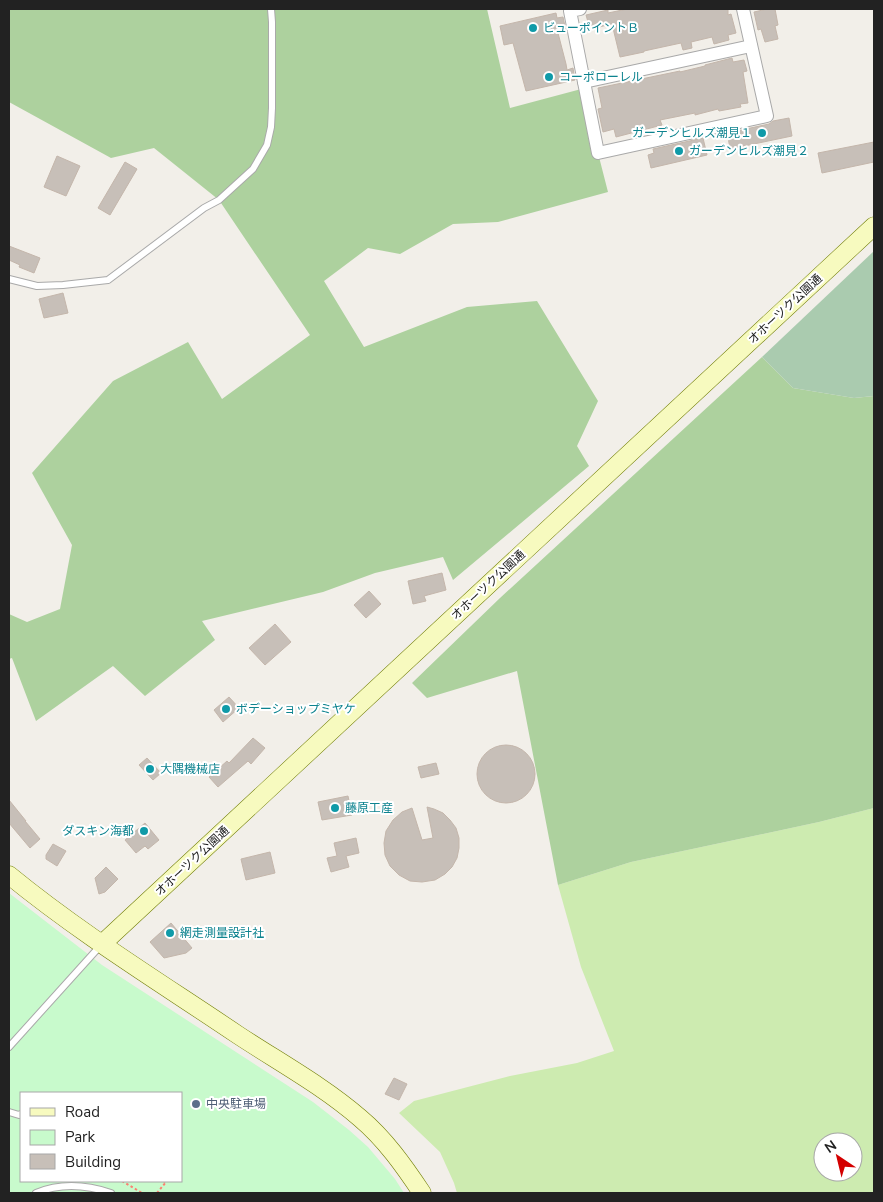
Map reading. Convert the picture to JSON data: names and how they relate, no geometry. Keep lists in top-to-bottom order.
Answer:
{
  "streets": {
    "street": ["オホーツク公園通"]
  },
  "places": [
    "ビューポイントＢ",
    "コーポローレル",
    "ガーデンヒルズ潮見１",
    "ガーデンヒルズ潮見２",
    "ボデーショップミヤケ",
    "大隅機械店",
    "藤原工産",
    "ダスキン海都",
    "網走測量設計社",
    "中央駐車場"
  ],
  "legend": ["Road", "Park", "Building"],
  "north": "top left"
}
